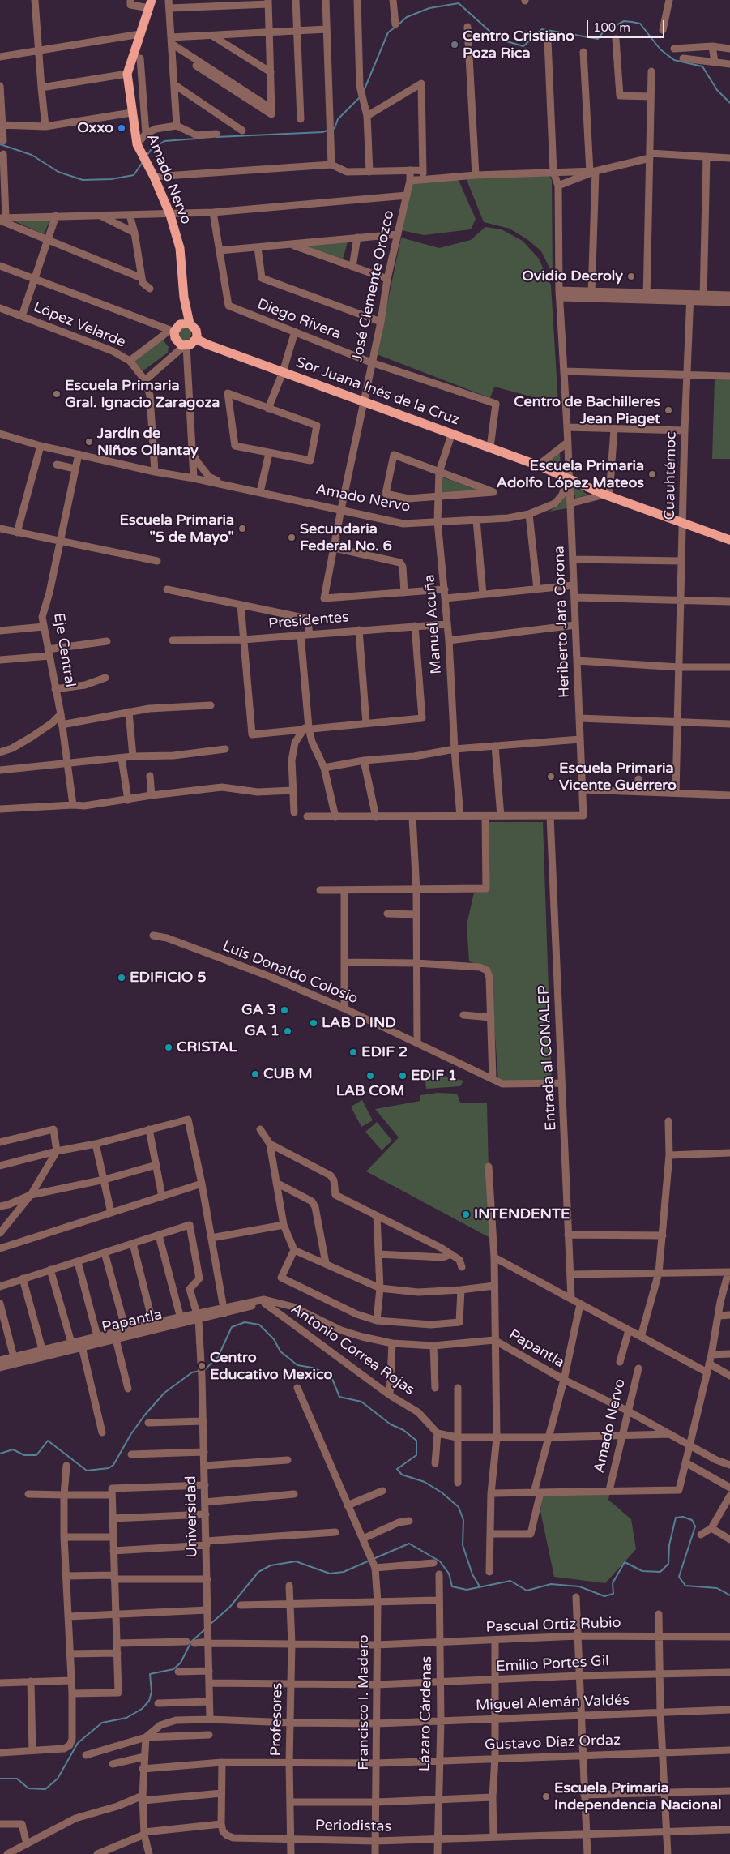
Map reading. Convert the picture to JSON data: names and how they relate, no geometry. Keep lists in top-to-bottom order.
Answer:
{
  "streets": {
    "main road": ["Amado Nervo", "Sor Juana Inés de la Cruz"],
    "street": [
      "José Clemente Orozco",
      "Diego Rivera",
      "López Velarde",
      "Cuauhtémoc",
      "Presidentes",
      "Heriberto Jara Corona",
      "Manuel Acuña",
      "Eje Central",
      "Luis Donaldo Colosio",
      "Entrada al CONALEP",
      "Papantla",
      "Antonio Correa Rojas",
      "Universidad",
      "Pascual Ortiz Rubio",
      "Emilio Portes Gil",
      "Francisco I. Madero",
      "Miguel Alemán Valdés",
      "Lázaro Cárdenas",
      "Profesores",
      "Gustavo Díaz Ordaz",
      "Periodistas"
    ]
  },
  "crossings": [
    ["Amado Nervo", "José Clemente Orozco"],
    ["Amado Nervo", "López Velarde"],
    ["Amado Nervo", "Sor Juana Inés de la Cruz"],
    ["Amado Nervo", "Heriberto Jara Corona"],
    ["Amado Nervo", "Manuel Acuña"],
    ["Amado Nervo", "Eje Central"],
    ["Amado Nervo", "Papantla"],
    ["José Clemente Orozco", "Diego Rivera"],
    ["José Clemente Orozco", "Sor Juana Inés de la Cruz"],
    ["Diego Rivera", "Sor Juana Inés de la Cruz"],
    ["Sor Juana Inés de la Cruz", "Cuauhtémoc"],
    ["Sor Juana Inés de la Cruz", "Heriberto Jara Corona"],
    ["Sor Juana Inés de la Cruz", "Manuel Acuña"],
    ["Presidentes", "Manuel Acuña"],
    ["Heriberto Jara Corona", "Entrada al CONALEP"],
    ["Luis Donaldo Colosio", "Entrada al CONALEP"],
    ["Papantla", "Antonio Correa Rojas"],
    ["Papantla", "Universidad"],
    ["Universidad", "Pascual Ortiz Rubio"],
    ["Universidad", "Emilio Portes Gil"],
    ["Universidad", "Miguel Alemán Valdés"],
    ["Pascual Ortiz Rubio", "Francisco I. Madero"],
    ["Pascual Ortiz Rubio", "Lázaro Cárdenas"],
    ["Pascual Ortiz Rubio", "Profesores"],
    ["Emilio Portes Gil", "Francisco I. Madero"],
    ["Emilio Portes Gil", "Lázaro Cárdenas"],
    ["Emilio Portes Gil", "Profesores"],
    ["Francisco I. Madero", "Miguel Alemán Valdés"],
    ["Francisco I. Madero", "Gustavo Díaz Ordaz"],
    ["Francisco I. Madero", "Periodistas"],
    ["Miguel Alemán Valdés", "Lázaro Cárdenas"],
    ["Miguel Alemán Valdés", "Profesores"],
    ["Lázaro Cárdenas", "Gustavo Díaz Ordaz"],
    ["Lázaro Cárdenas", "Periodistas"],
    ["Profesores", "Gustavo Díaz Ordaz"],
    ["Profesores", "Periodistas"]
  ],
  "places": [
    "Centro Cristiano Poza Rica",
    "Oxxo",
    "Ovidio Decroly",
    "Escuela Primaria Gral. Ignacio Zaragoza",
    "Centro de Bachilleres Jean Piaget",
    "Jardín de Niños Ollantay",
    "Escuela Primaria Adolfo López Mateos",
    "Escuela Primaria \"5 de Mayo\"",
    "Secundaria Federal No. 6",
    "Escuela Primaria Vicente Guerrero",
    "EDIFICIO 5",
    "GA 3",
    "LAB D IND",
    "GA 1",
    "CRISTAL",
    "EDIF 2",
    "CUB M",
    "LAB COM",
    "EDIF 1",
    "INTENDENTE",
    "Centro Educativo Mexico",
    "Escuela Primaria Independencia Nacional"
  ],
  "scale_bar": "100 m"
}
